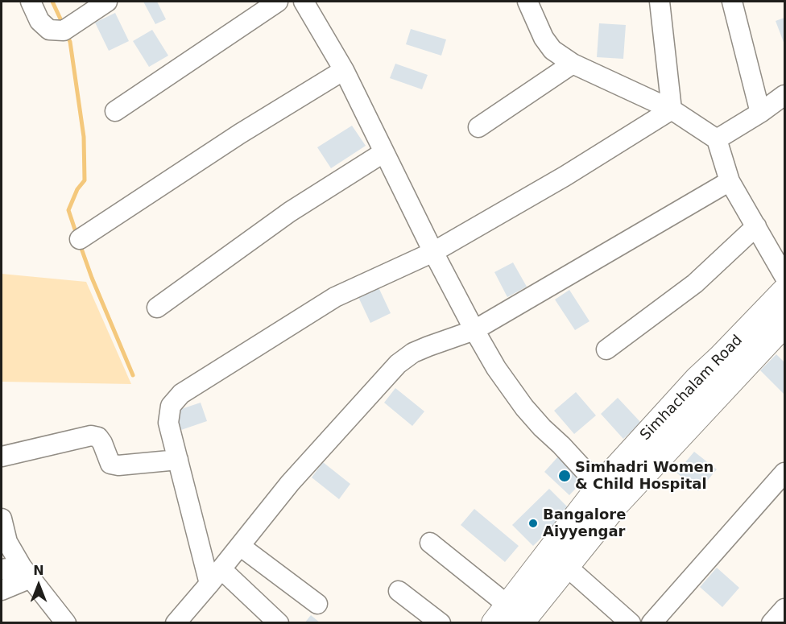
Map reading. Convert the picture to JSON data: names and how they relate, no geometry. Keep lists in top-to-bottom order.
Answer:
{
  "streets": {
    "main road": ["Simhachalam Road"]
  },
  "places": ["Simhadri Women & Child Hospital", "Bangalore Aiyyengar"],
  "north": "top"
}
